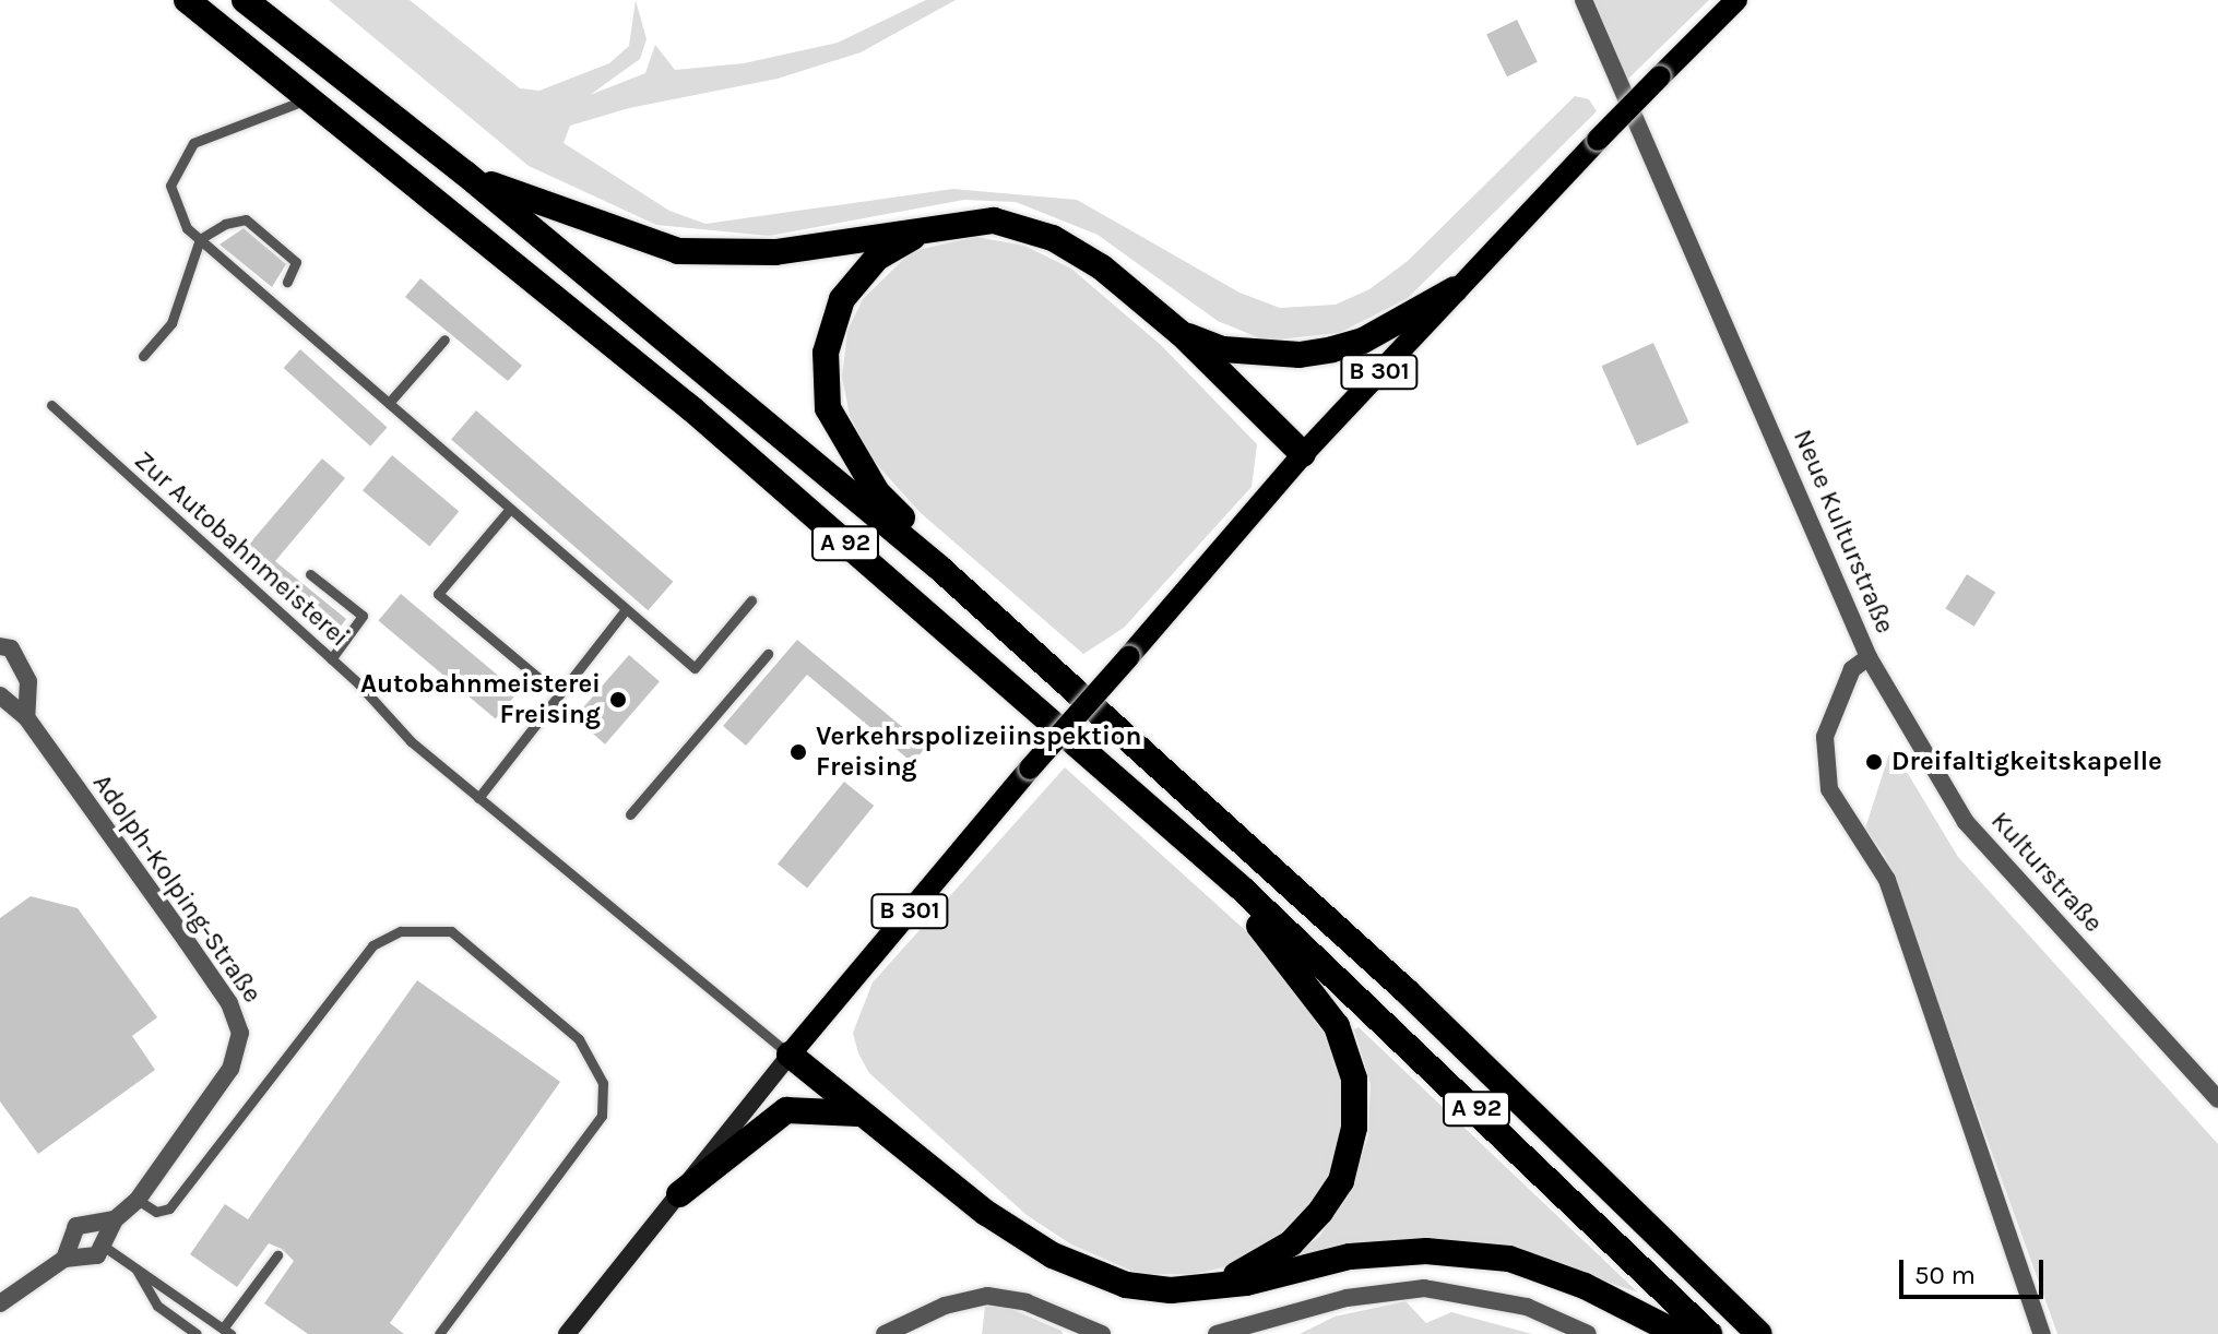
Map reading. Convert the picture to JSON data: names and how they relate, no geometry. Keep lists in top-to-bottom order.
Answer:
{
  "streets": {
    "highway": ["A 92"],
    "main road": ["B 301"],
    "street": ["Neue Kulturstraße", "Kulturstraße", "Adolph-Kolping-Straße"],
    "lane": ["Zur Autobahnmeisterei"]
  },
  "crossings": [
    ["B 301", "Zur Autobahnmeisterei"],
    ["Neue Kulturstraße", "Kulturstraße"]
  ],
  "places": ["Autobahnmeisterei Freising", "Verkehrspolizeiinspektion Freising", "Dreifaltigkeitskapelle"],
  "scale_bar": "50 m"
}
